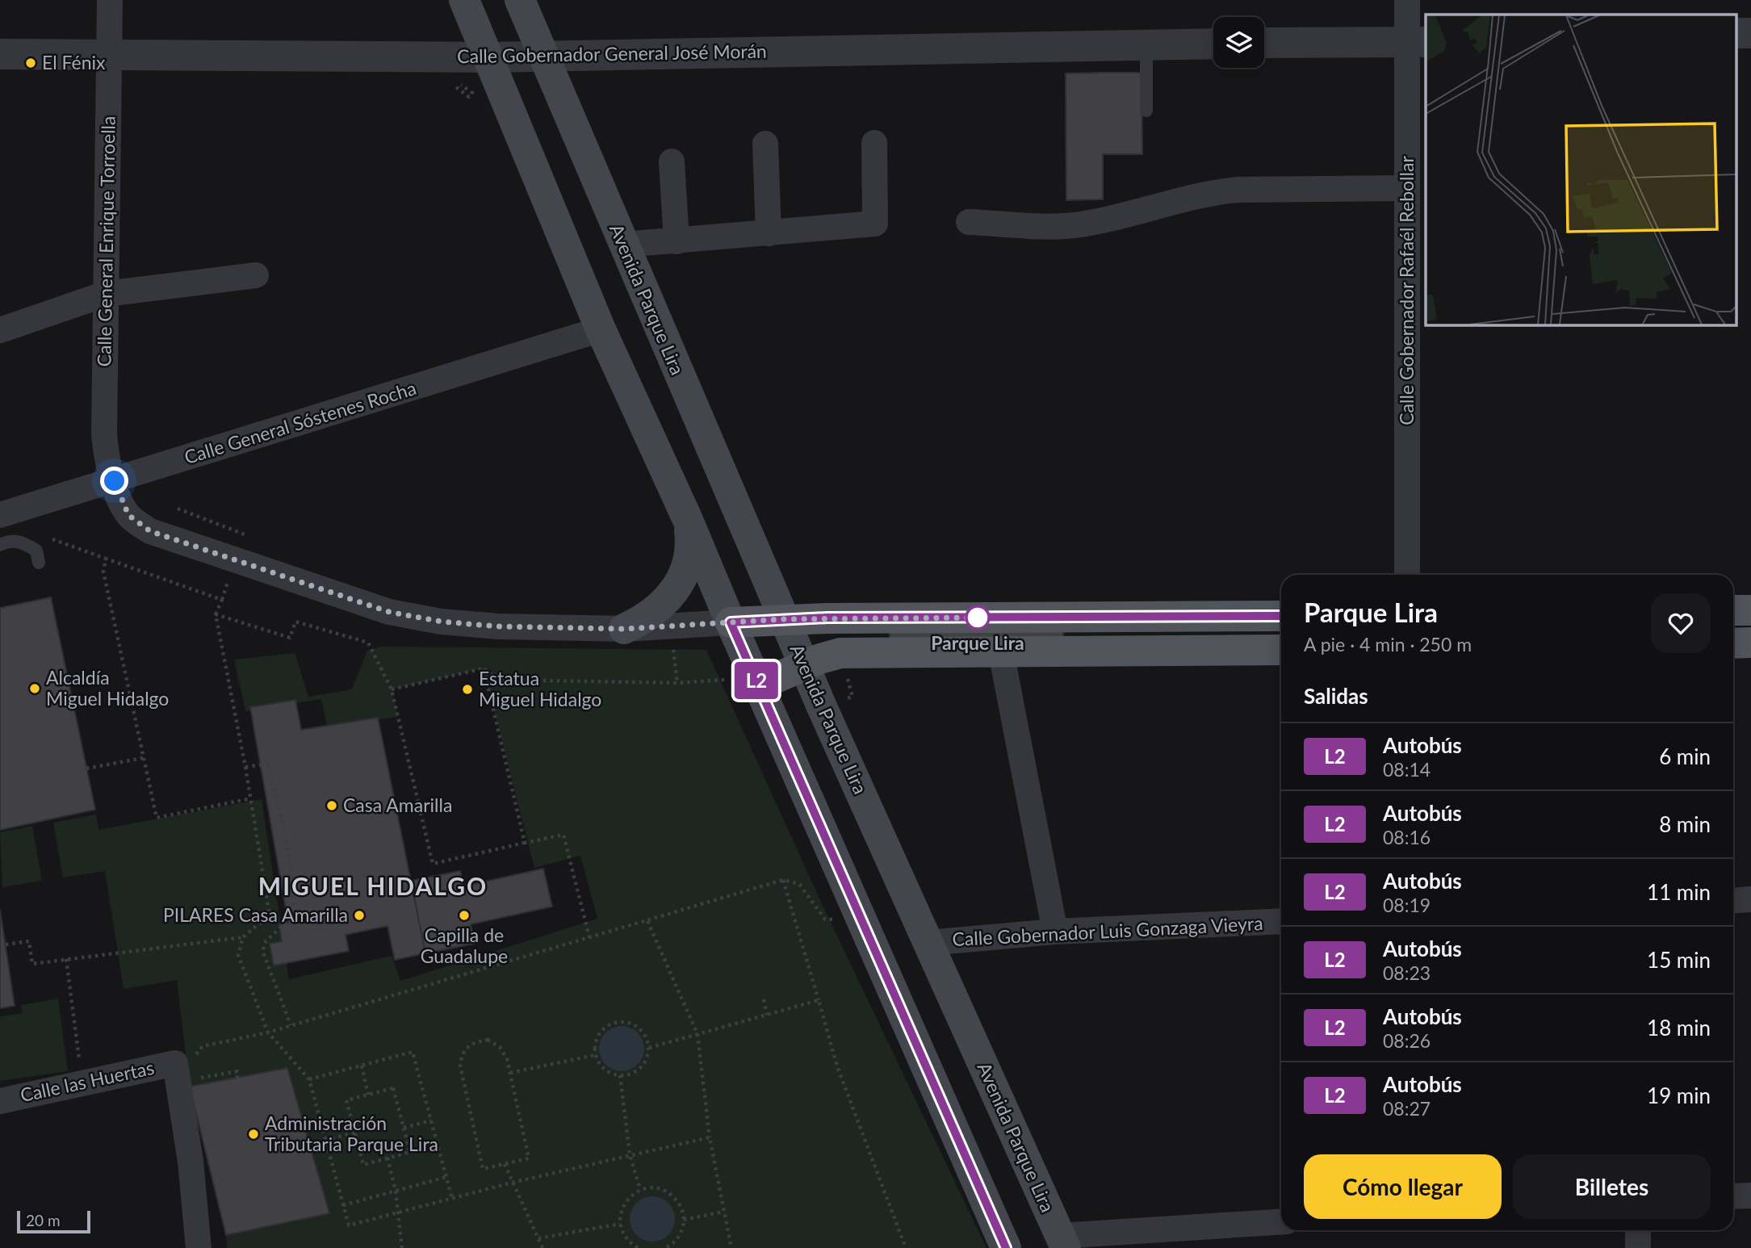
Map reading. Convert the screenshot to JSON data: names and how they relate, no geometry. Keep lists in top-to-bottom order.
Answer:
{
  "streets": {
    "main road": ["Avenida Parque Lira"],
    "street": [
      "Calle Gobernador General José Morán",
      "Calle General Enrique Torroella",
      "Calle Gobernador Rafaél Rebollar",
      "Calle General Sóstenes Rocha",
      "Calle Gobernador Luis Gonzaga Vieyra",
      "Calle las Huertas"
    ]
  },
  "crossings": [
    ["Calle Gobernador General José Morán", "Calle General Enrique Torroella"],
    ["Calle Gobernador General José Morán", "Avenida Parque Lira"],
    ["Calle General Enrique Torroella", "Calle General Sóstenes Rocha"],
    ["Avenida Parque Lira", "Calle Gobernador Luis Gonzaga Vieyra"]
  ],
  "districts": ["MIGUEL HIDALGO"],
  "places": [
    "El Fénix",
    "Parque Lira",
    "Alcaldía Miguel Hidalgo",
    "Estatua Miguel Hidalgo",
    "Casa Amarilla",
    "PILARES Casa Amarilla",
    "Capilla de Guadalupe",
    "Administración Tributaria Parque Lira"
  ],
  "lines": ["bus line L2"],
  "scale_bar": "20 m",
  "page": {
    "on_map": "L2",
    "heading": [
      ["Parque Lira", "A pie · 4 min · 250 m"],
      "Salidas"
    ],
    "list": [
      {
        "mark": "L2",
        "name": "Autobús",
        "note": "08:14",
        "value": "6 min"
      },
      {
        "mark": "L2",
        "name": "Autobús",
        "note": "08:16",
        "value": "8 min"
      },
      {
        "mark": "L2",
        "name": "Autobús",
        "note": "08:19",
        "value": "11 min"
      },
      {
        "mark": "L2",
        "name": "Autobús",
        "note": "08:23",
        "value": "15 min"
      },
      {
        "mark": "L2",
        "name": "Autobús",
        "note": "08:26",
        "value": "18 min"
      },
      {
        "mark": "L2",
        "name": "Autobús",
        "note": "08:27",
        "value": "19 min"
      }
    ],
    "buttons": ["Cómo llegar", "Billetes"],
    "scale": "20 m"
  }
}
